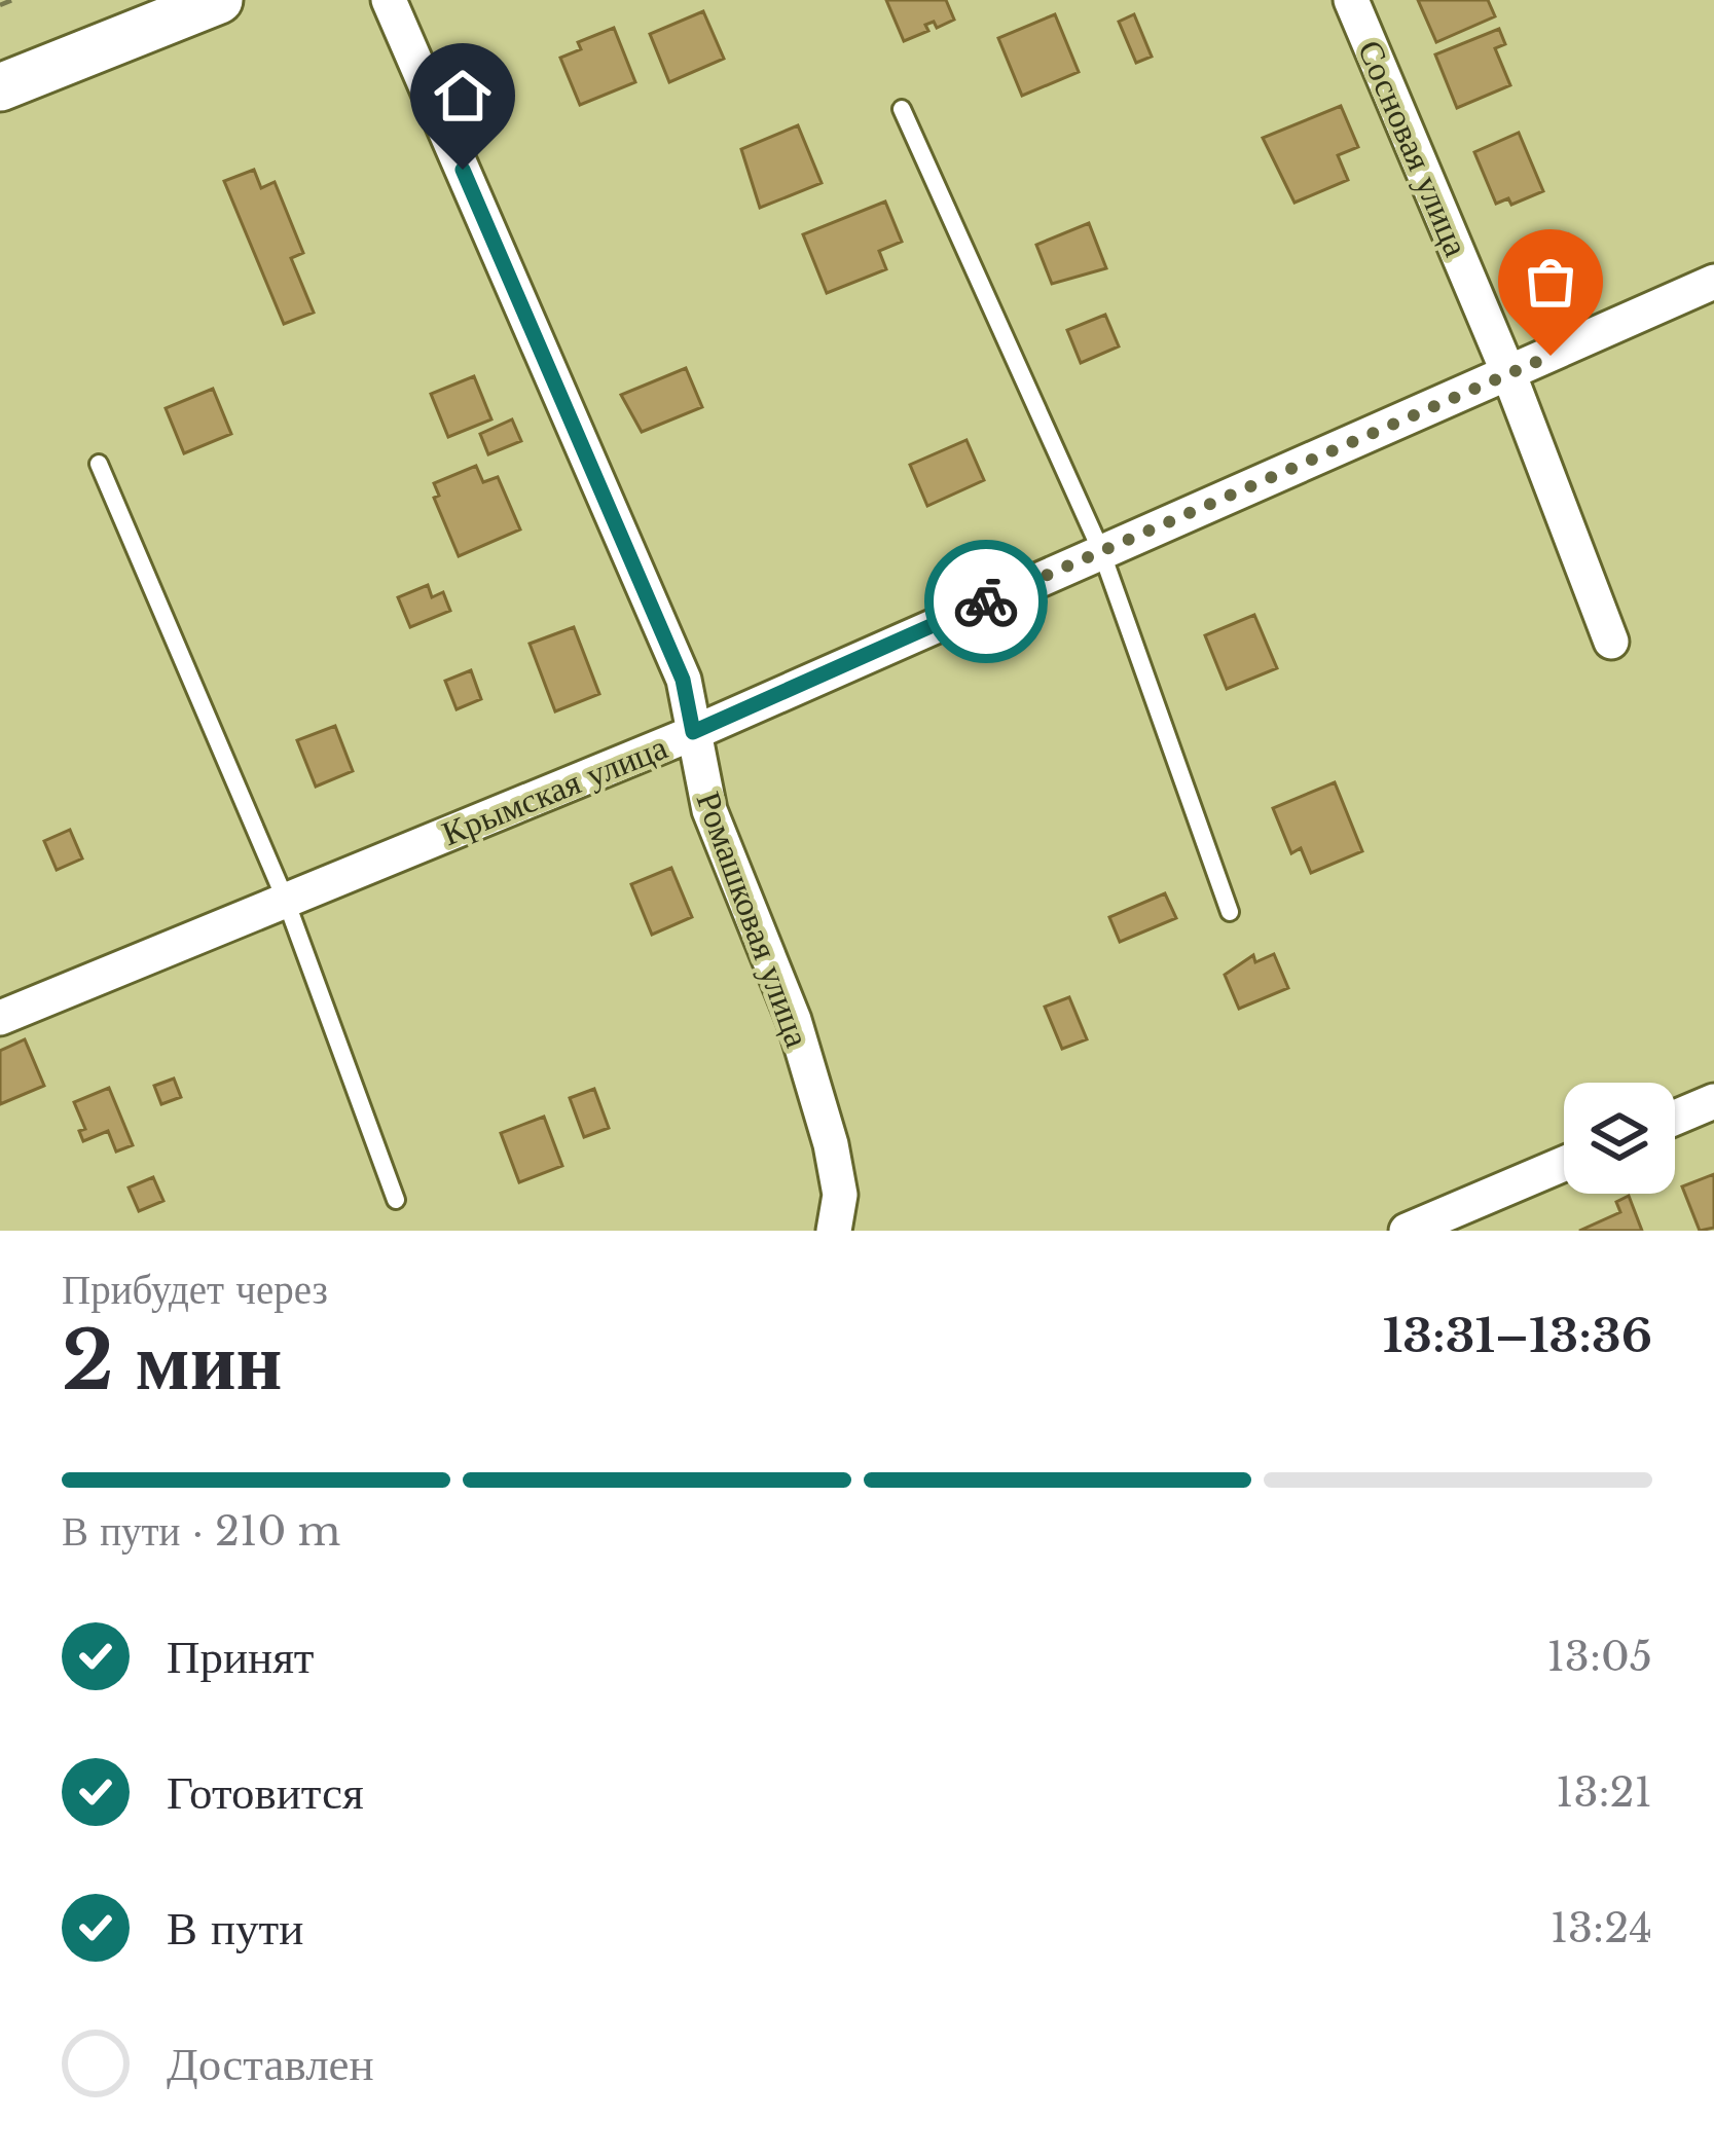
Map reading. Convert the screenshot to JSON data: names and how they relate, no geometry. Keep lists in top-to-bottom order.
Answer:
{
  "streets": {
    "street": ["Сосновая улица", "Крымская улица", "Ромашковая улица"]
  },
  "crossings": [
    ["Сосновая улица", "Крымская улица"],
    ["Крымская улица", "Ромашковая улица"]
  ],
  "page": {
    "heading": ["2 мин", "Прибудет через", "13:31–13:36"],
    "bar": "В пути · 210 m",
    "list": [
      ["Принят", "13:05"],
      ["Готовится", "13:21"],
      ["В пути", "13:24"],
      "Доставлен"
    ]
  }
}
